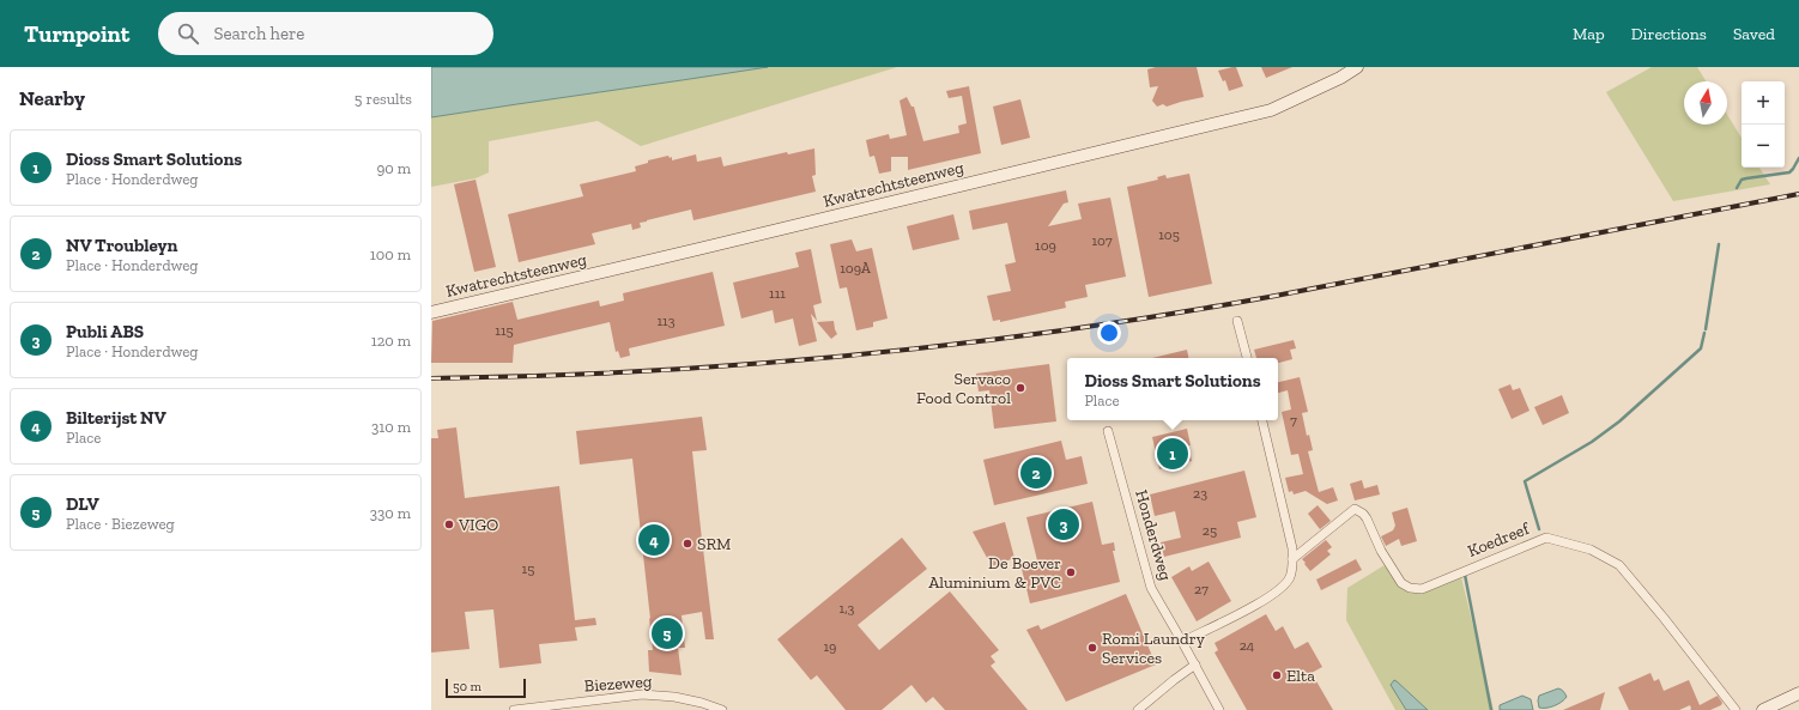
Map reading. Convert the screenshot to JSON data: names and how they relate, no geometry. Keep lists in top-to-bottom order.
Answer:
{
  "streets": {
    "street": [
      "Kwatrechtsteenweg",
      "Honderdweg",
      "Koedreef",
      "Biezeweg"
    ]
  },
  "places": [
    "Servaco Food Control",
    "VIGO",
    "SRM",
    "De Boever Aluminium & PVC",
    "Romi Laundry Services",
    "Elta"
  ],
  "house_numbers": [
    "105",
    "107",
    "109",
    "109A",
    "111",
    "113",
    "115",
    "7",
    "23",
    "25",
    "15",
    "27",
    "1,3",
    "24",
    "19"
  ],
  "scale_bar": "50 m",
  "north": "top",
  "page": {
    "header": "Turnpoint",
    "search": "Search here",
    "nav": ["Map", "Directions", "Saved"],
    "heading": ["Nearby", "5 results"],
    "map_buttons": ["+", "−"],
    "list": [
      {
        "mark": "1",
        "name": "Dioss Smart Solutions",
        "note": "Place · Honderdweg",
        "value": "90 m"
      },
      {
        "mark": "2",
        "name": "NV Troubleyn",
        "note": "Place · Honderdweg",
        "value": "100 m"
      },
      {
        "mark": "3",
        "name": "Publi ABS",
        "note": "Place · Honderdweg",
        "value": "120 m"
      },
      {
        "mark": "4",
        "name": "Bilterijst NV",
        "note": "Place",
        "value": "310 m"
      },
      {
        "mark": "5",
        "name": "DLV",
        "note": "Place · Biezeweg",
        "value": "330 m"
      }
    ],
    "popup": ["Dioss Smart Solutions", "Place"],
    "pins": [
      "1",
      "2",
      "3",
      "4",
      "5"
    ],
    "scale": "50 m"
  }
}
